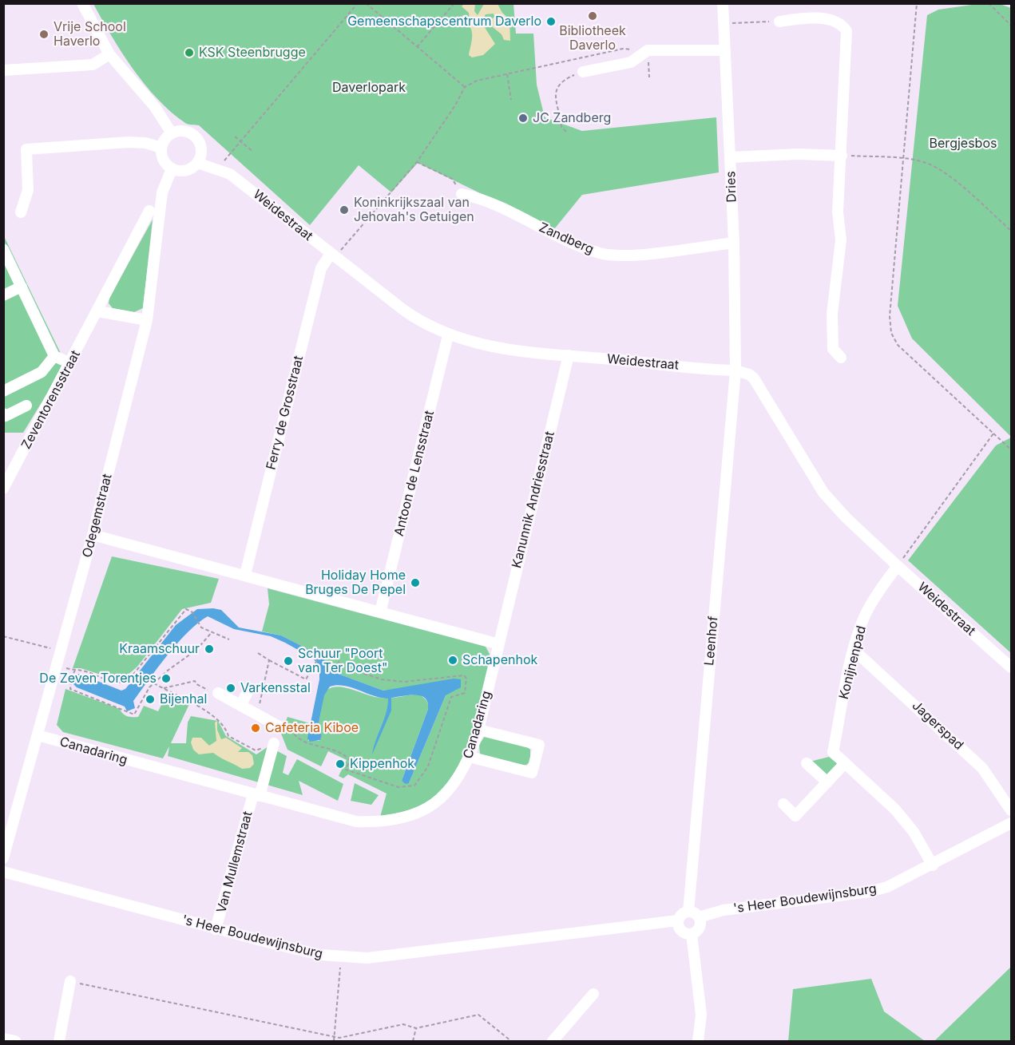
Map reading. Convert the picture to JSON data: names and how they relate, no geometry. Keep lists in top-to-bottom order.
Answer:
{
  "streets": {
    "street": [
      "Dries",
      "Weidestraat",
      "Zandberg",
      "Zeventorensstraat",
      "Ferry de Grosstraat",
      "Antoon de Lensstraat",
      "Kanunnik Andriesstraat",
      "Odegemstraat",
      "Leenhof",
      "Konijnenpad",
      "Canadaring",
      "Jagerspad",
      "Van Mullemstraat",
      "'s Heer Boudewijnsburg"
    ]
  },
  "crossings": [
    ["Dries", "Weidestraat"],
    ["Dries", "Zandberg"],
    ["Dries", "Leenhof"],
    ["Weidestraat", "Ferry de Grosstraat"],
    ["Weidestraat", "Antoon de Lensstraat"],
    ["Weidestraat", "Kanunnik Andriesstraat"],
    ["Weidestraat", "Odegemstraat"],
    ["Weidestraat", "Leenhof"],
    ["Weidestraat", "Konijnenpad"],
    ["Kanunnik Andriesstraat", "Canadaring"],
    ["Odegemstraat", "Canadaring"],
    ["Leenhof", "'s Heer Boudewijnsburg"],
    ["Konijnenpad", "Jagerspad"],
    ["Konijnenpad", "'s Heer Boudewijnsburg"],
    ["Canadaring", "Van Mullemstraat"],
    ["Van Mullemstraat", "'s Heer Boudewijnsburg"]
  ],
  "parks": ["Daverlopark", "Bergjesbos"],
  "places": [
    "Bibliotheek Daverlo",
    "Gemeenschapscentrum Daverlo",
    "Vrije School Haverlo",
    "KSK Steenbrugge",
    "JC Zandberg",
    "Koninkrijkszaal van Jehovah's Getuigen",
    "Holiday Home Bruges De Pepel",
    "Kraamschuur",
    "Schapenhok",
    "Schuur \"Poort van Ter Doest\"",
    "De Zeven Torentjes",
    "Varkensstal",
    "Bijenhal",
    "Cafeteria Kiboe",
    "Kippenhok"
  ]
}
